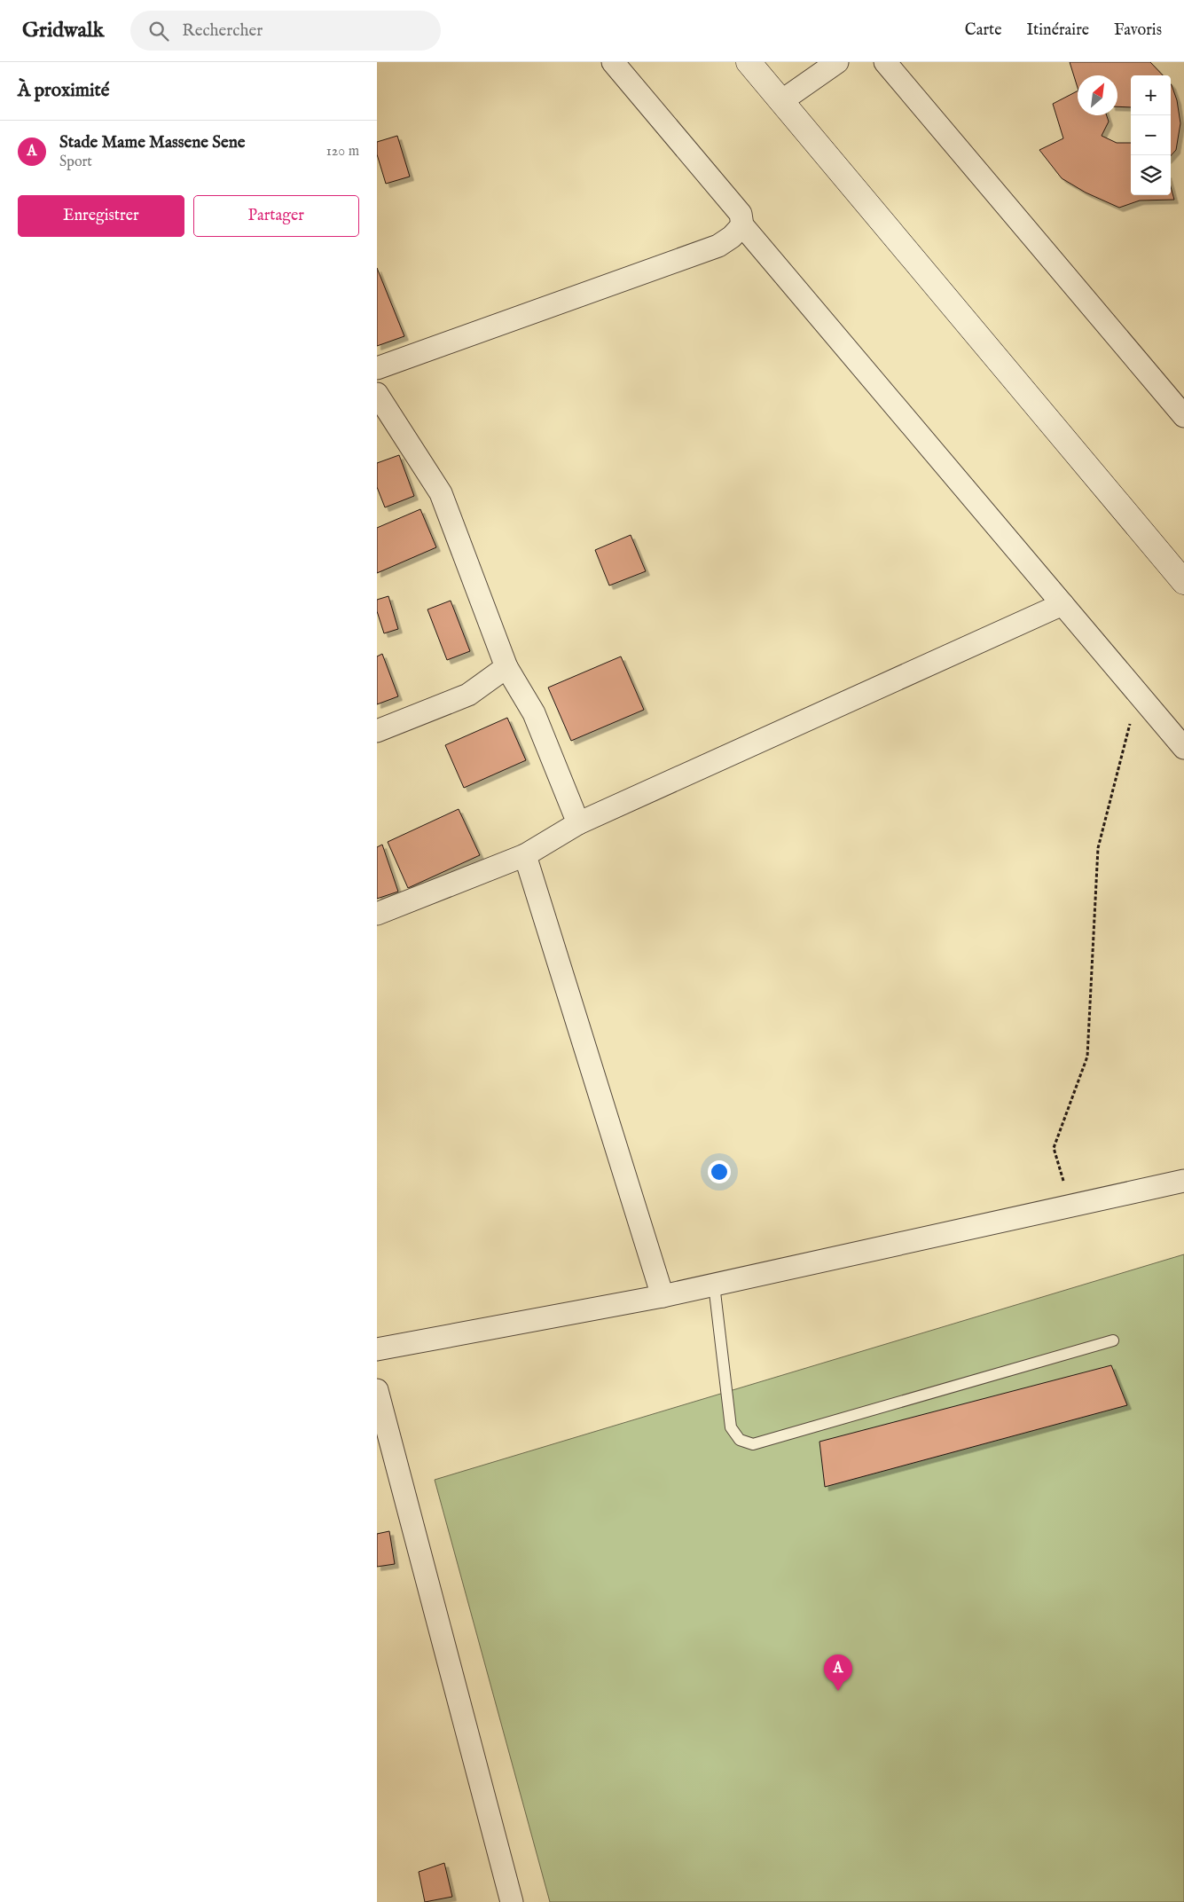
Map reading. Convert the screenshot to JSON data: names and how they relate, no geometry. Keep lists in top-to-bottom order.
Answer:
{
  "north": "top right",
  "page": {
    "header": "Gridwalk",
    "search": "Rechercher",
    "nav": ["Carte", "Itinéraire", "Favoris"],
    "heading": "À proximité",
    "map_buttons": ["+", "−"],
    "list": [
      {
        "mark": "A",
        "name": "Stade Mame Massene Sene",
        "note": "Sport",
        "value": "120 m"
      }
    ],
    "buttons": ["Enregistrer", "Partager"],
    "pins": "A"
  }
}
